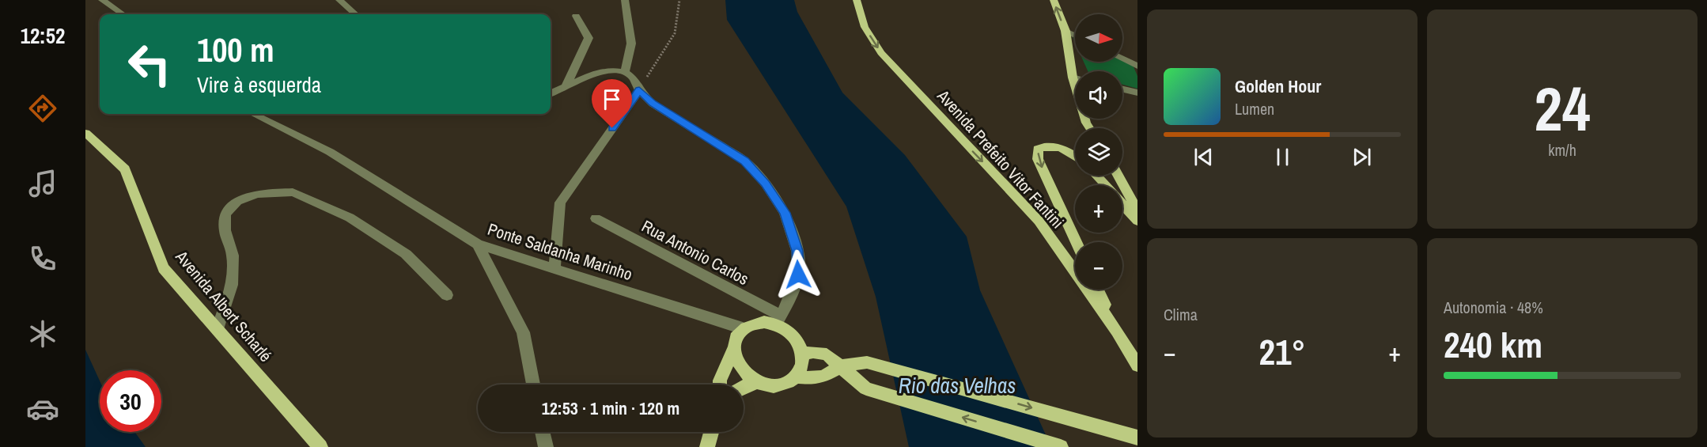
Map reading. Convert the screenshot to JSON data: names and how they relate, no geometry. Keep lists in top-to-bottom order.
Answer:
{
  "streets": {
    "main road": ["Avenida Prefeito Vitor Fantini", "Avenida Albert Scharlé"],
    "street": ["Ponte Saldanha Marinho", "Rua Antonio Carlos"]
  },
  "crossings": [
    ["Ponte Saldanha Marinho", "Rua Antonio Carlos"]
  ],
  "water": ["Rio das Velhas"],
  "north": "right",
  "page": {
    "tabs": "12:52",
    "tile": [
      ["24", "km/h"],
      "Clima",
      ["Autonomia · 48%", "240 km"]
    ],
    "map_buttons": ["+", "−"],
    "turn": ["100 m", "Vire à esquerda"],
    "song": ["Golden Hour", "Lumen"],
    "heat": ["−", "21°", "+"],
    "limit": "30",
    "trip": "12:53 · 1 min · 120 m"
  }
}
